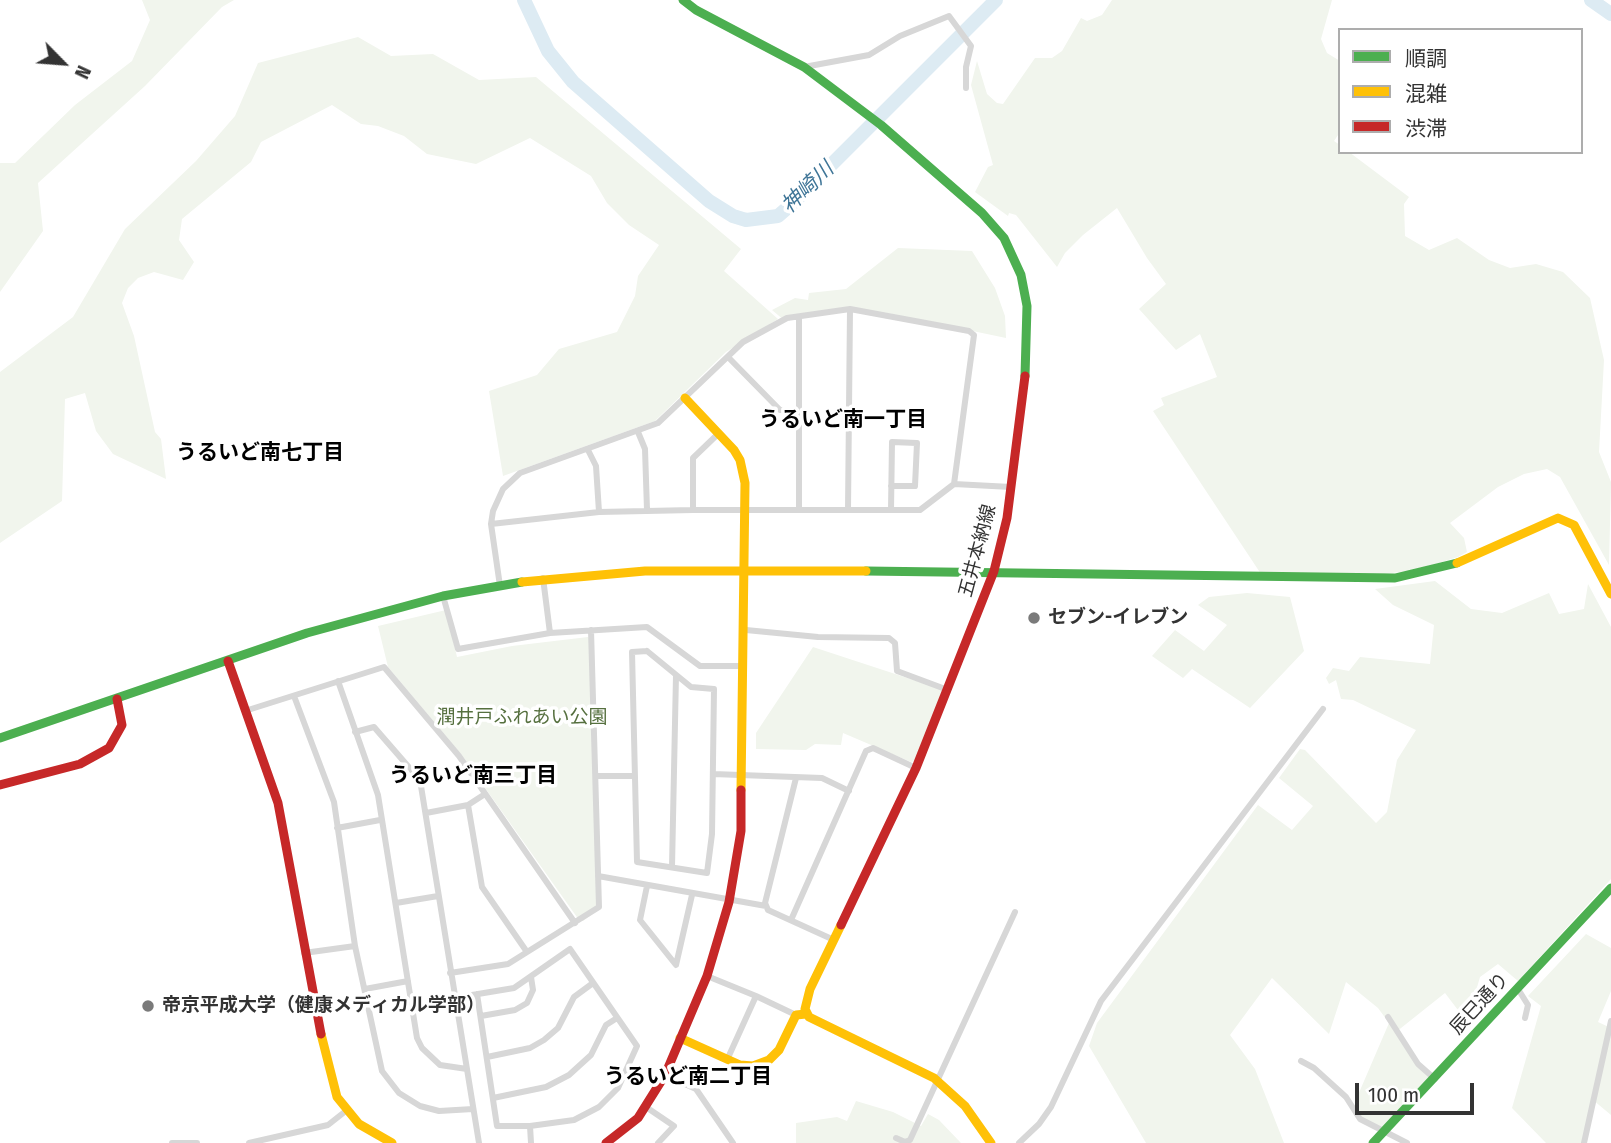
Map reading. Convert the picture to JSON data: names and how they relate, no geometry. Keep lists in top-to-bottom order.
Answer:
{
  "streets": {
    "street": ["五井本納線", "辰巳通り"]
  },
  "districts": [
    "うるいど南一丁目",
    "うるいど南七丁目",
    "うるいど南三丁目",
    "うるいど南二丁目"
  ],
  "water": ["神崎川"],
  "parks": ["潤井戸ふれあい公園"],
  "places": ["セブン-イレブン", "帝京平成大学（健康メディカル学部）"],
  "legend": ["順調", "混雑", "渋滞"],
  "scale_bar": "100 m",
  "north": "bottom right"
}
